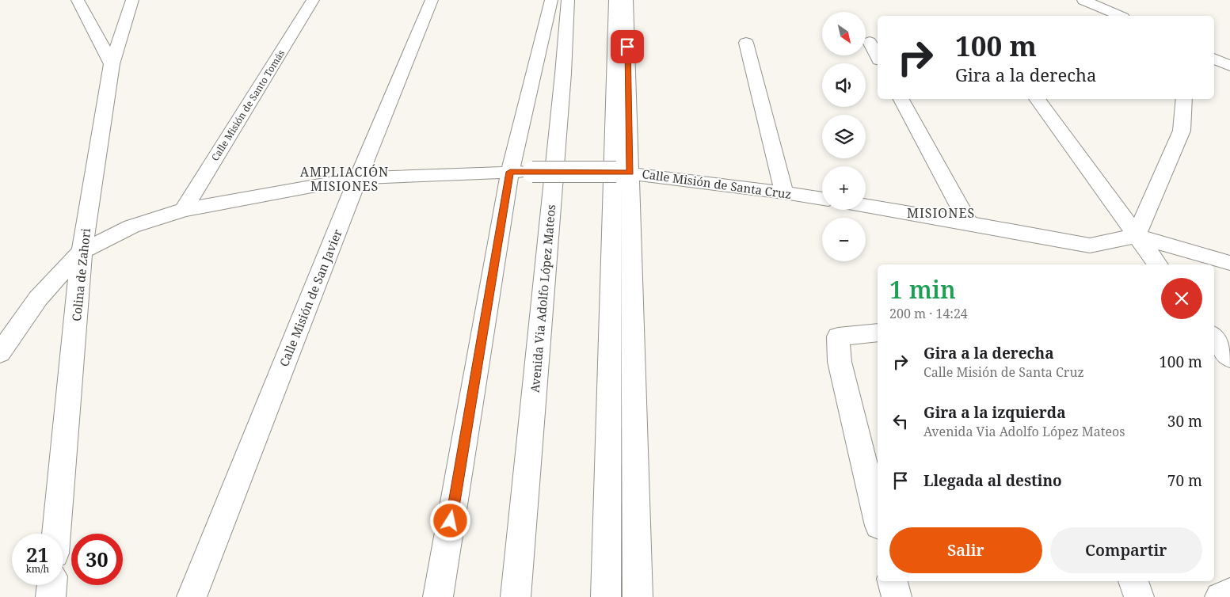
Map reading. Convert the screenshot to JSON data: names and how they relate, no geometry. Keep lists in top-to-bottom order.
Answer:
{
  "streets": {
    "street": [
      "Calle Misión de Santo Tomás",
      "Calle Misión de Santa Cruz",
      "Colina de Zahori",
      "Calle Misión de San Javier",
      "Avenida Via Adolfo López Mateos"
    ]
  },
  "crossings": [
    ["Calle Misión de Santo Tomás", "Calle Misión de Santa Cruz"],
    ["Calle Misión de Santa Cruz", "Colina de Zahori"],
    ["Calle Misión de Santa Cruz", "Calle Misión de San Javier"]
  ],
  "districts": ["AMPLIACIÓN MISIONES", "MISIONES"],
  "north": "bottom right",
  "page": {
    "map_buttons": ["+", "−"],
    "turn": ["100 m", "Gira a la derecha"],
    "heading": ["1 min", "200 m · 14:24"],
    "list": [
      {
        "name": "Gira a la derecha",
        "note": "Calle Misión de Santa Cruz",
        "value": "100 m"
      },
      {
        "name": "Gira a la izquierda",
        "note": "Avenida Via Adolfo López Mateos",
        "value": "30 m"
      },
      {
        "name": "Llegada al destino",
        "value": "70 m"
      }
    ],
    "buttons": ["Salir", "Compartir"],
    "speed": "21 km/h",
    "limit": "30"
  }
}
